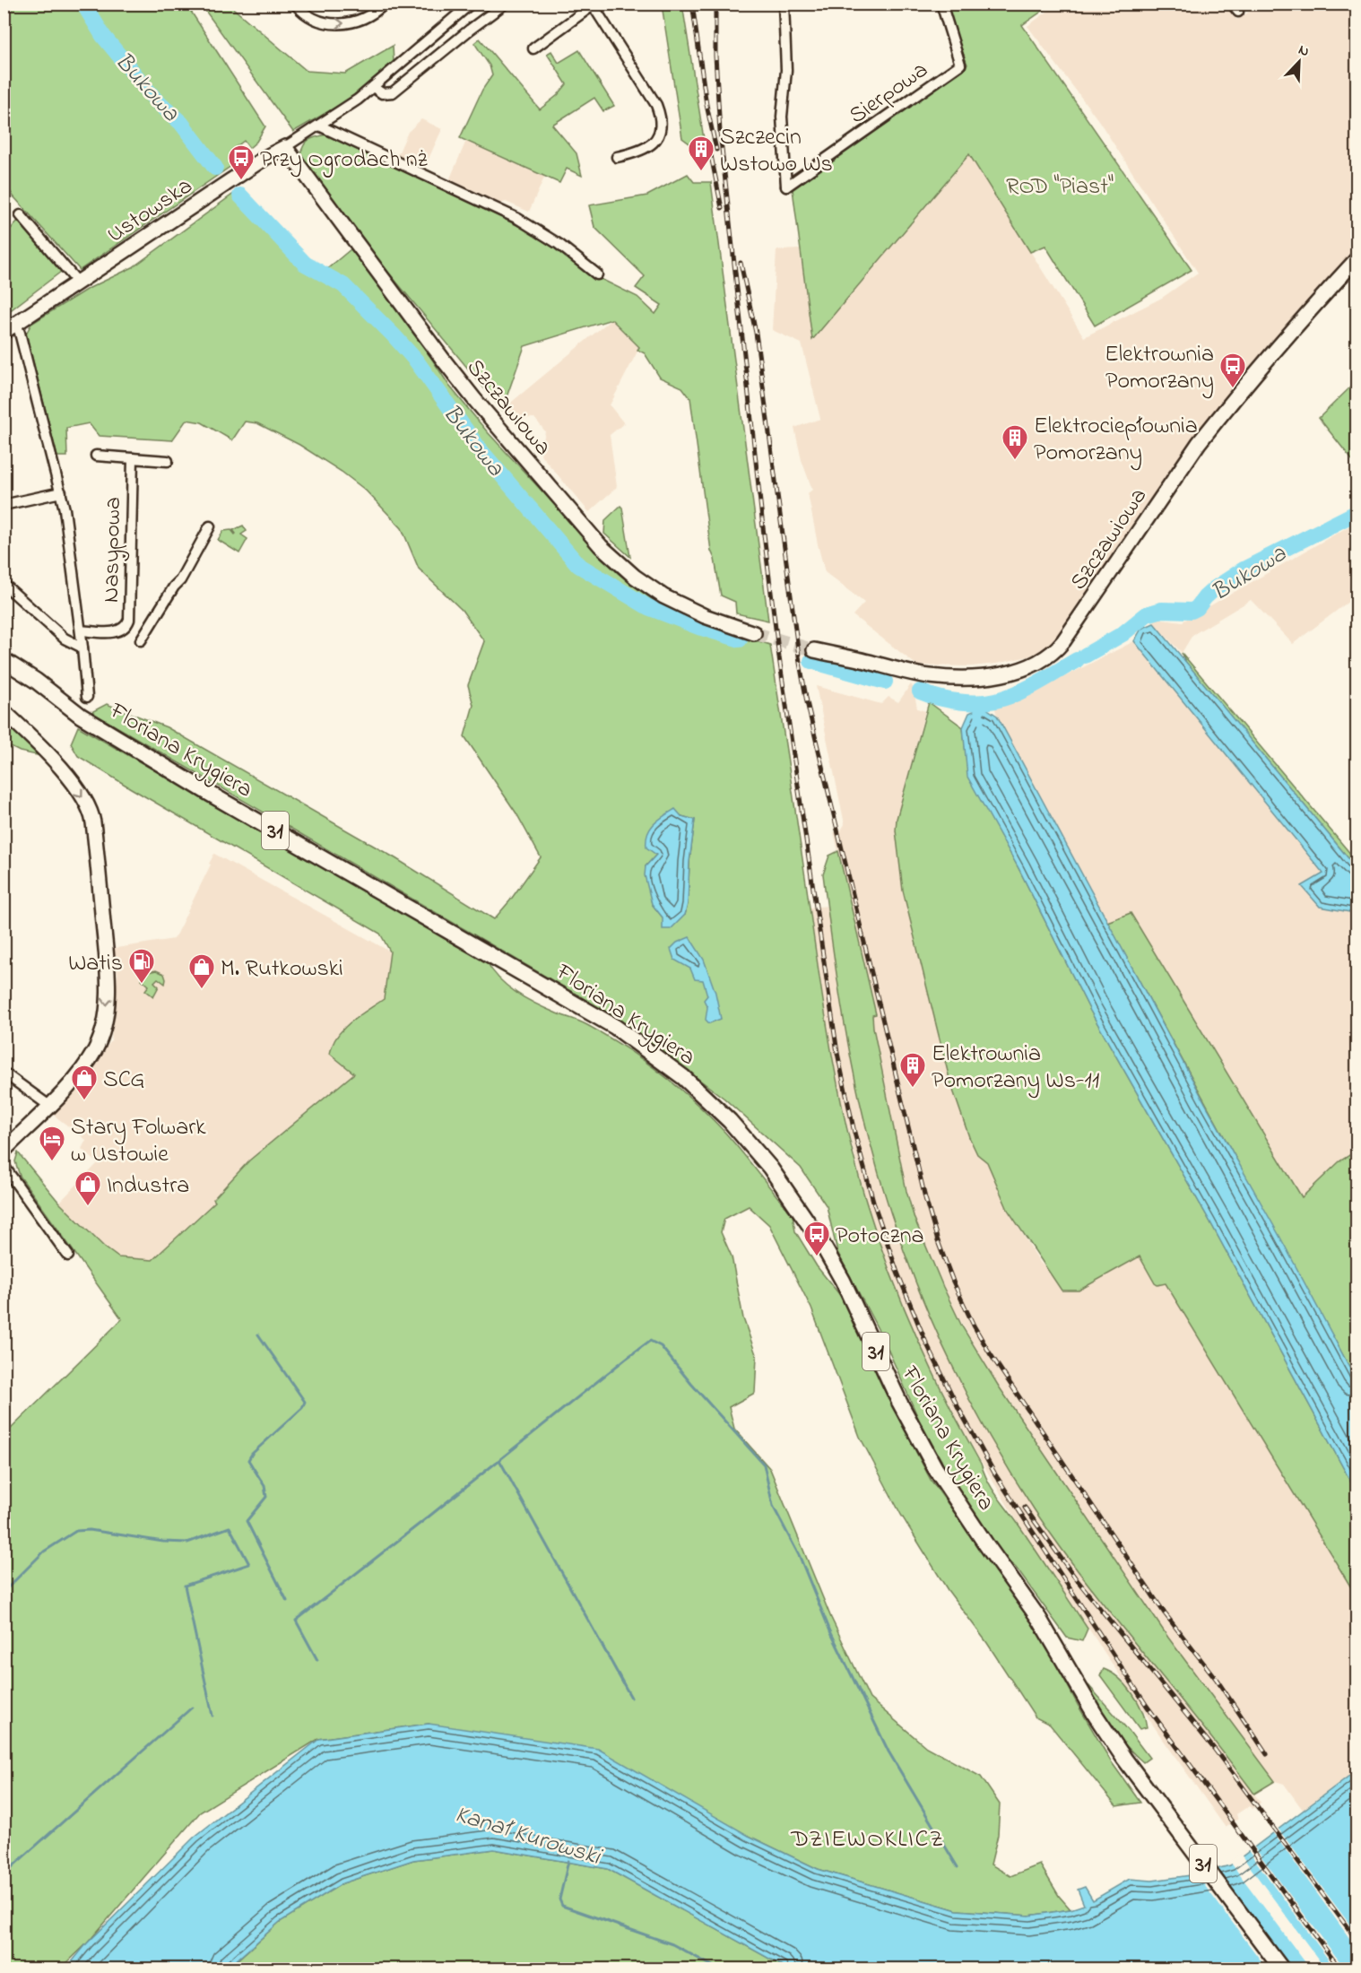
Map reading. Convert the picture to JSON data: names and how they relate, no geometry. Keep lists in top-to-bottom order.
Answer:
{
  "streets": {
    "main road": ["Floriana Krygiera", "31"],
    "street": [
      "Sierpowa",
      "Ustowska",
      "Szczawiowa",
      "Nasypowa"
    ]
  },
  "crossings": [
    ["Ustowska", "Szczawiowa"],
    ["Ustowska", "Nasypowa"]
  ],
  "districts": ["DZIEWOKLICZ"],
  "water": ["Bukowa", "Kanał Kurowski"],
  "parks": ["ROD \"Piast\""],
  "places": {
    "building": ["Szczecin Wstowo Ws", "Elektrociepłownia Pomorzany", "Elektrownia Pomorzany Ws-11"],
    "bus stop": ["Przy Ogrodach nż", "Elektrownia Pomorzany", "Potoczna"],
    "fuel station": ["Watis"],
    "shop": ["M. Rutkowski", "SCG", "Industra"],
    "hotel": ["Stary Folwark w Ustowie"]
  },
  "north": "top right"
}
